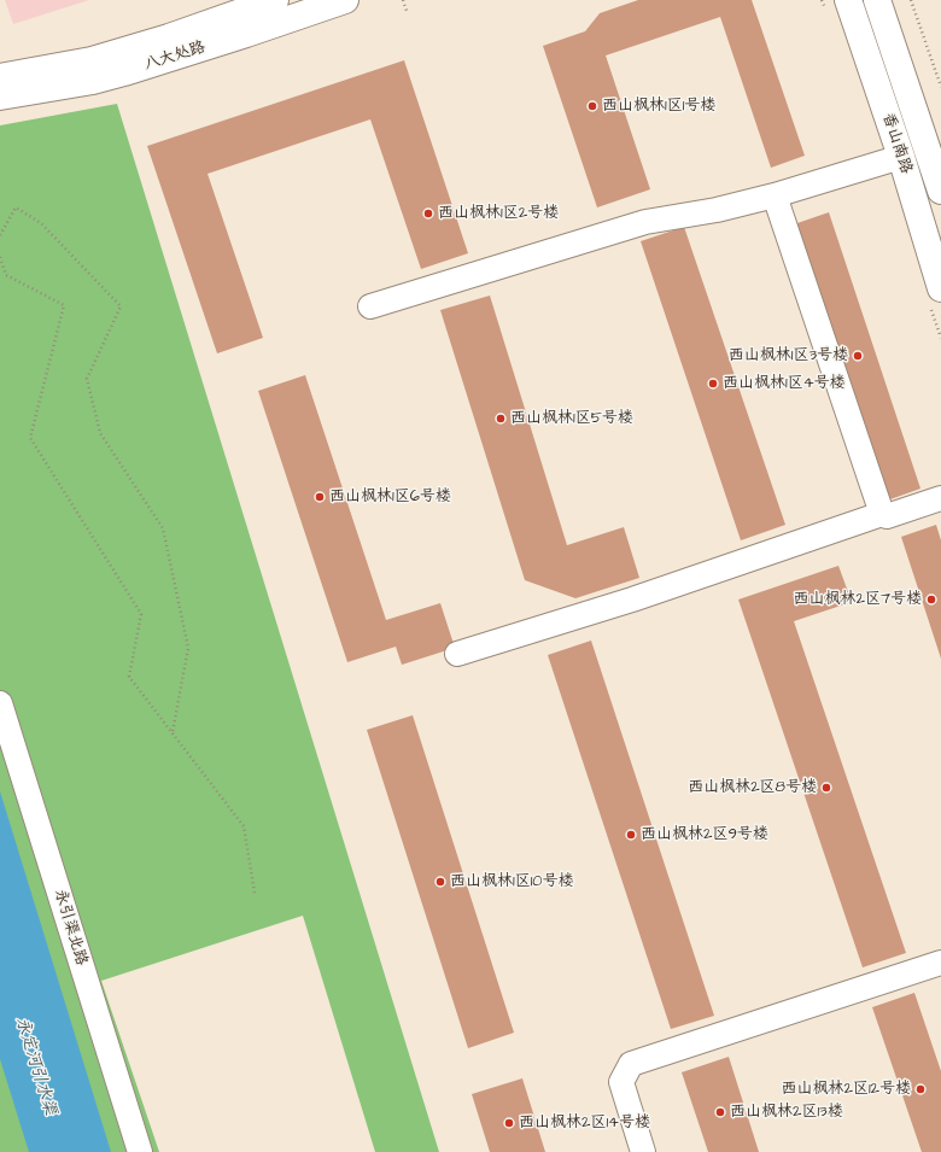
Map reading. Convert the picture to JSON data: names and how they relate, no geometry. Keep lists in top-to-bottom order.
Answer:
{
  "streets": {
    "street": ["八大处路", "香山南路", "永引渠北路"]
  },
  "water": ["永定河引水渠"],
  "places": [
    "西山枫林1区1号楼",
    "西山枫林1区2号楼",
    "西山枫林1区3号楼",
    "西山枫林1区4号楼",
    "西山枫林1区5号楼",
    "西山枫林1区6号楼",
    "西山枫林2区7号楼",
    "西山枫林2区8号楼",
    "西山枫林2区9号楼",
    "西山枫林1区10号楼",
    "西山枫林2区12号楼",
    "西山枫林2区13楼",
    "西山枫林2区14号楼"
  ]
}
